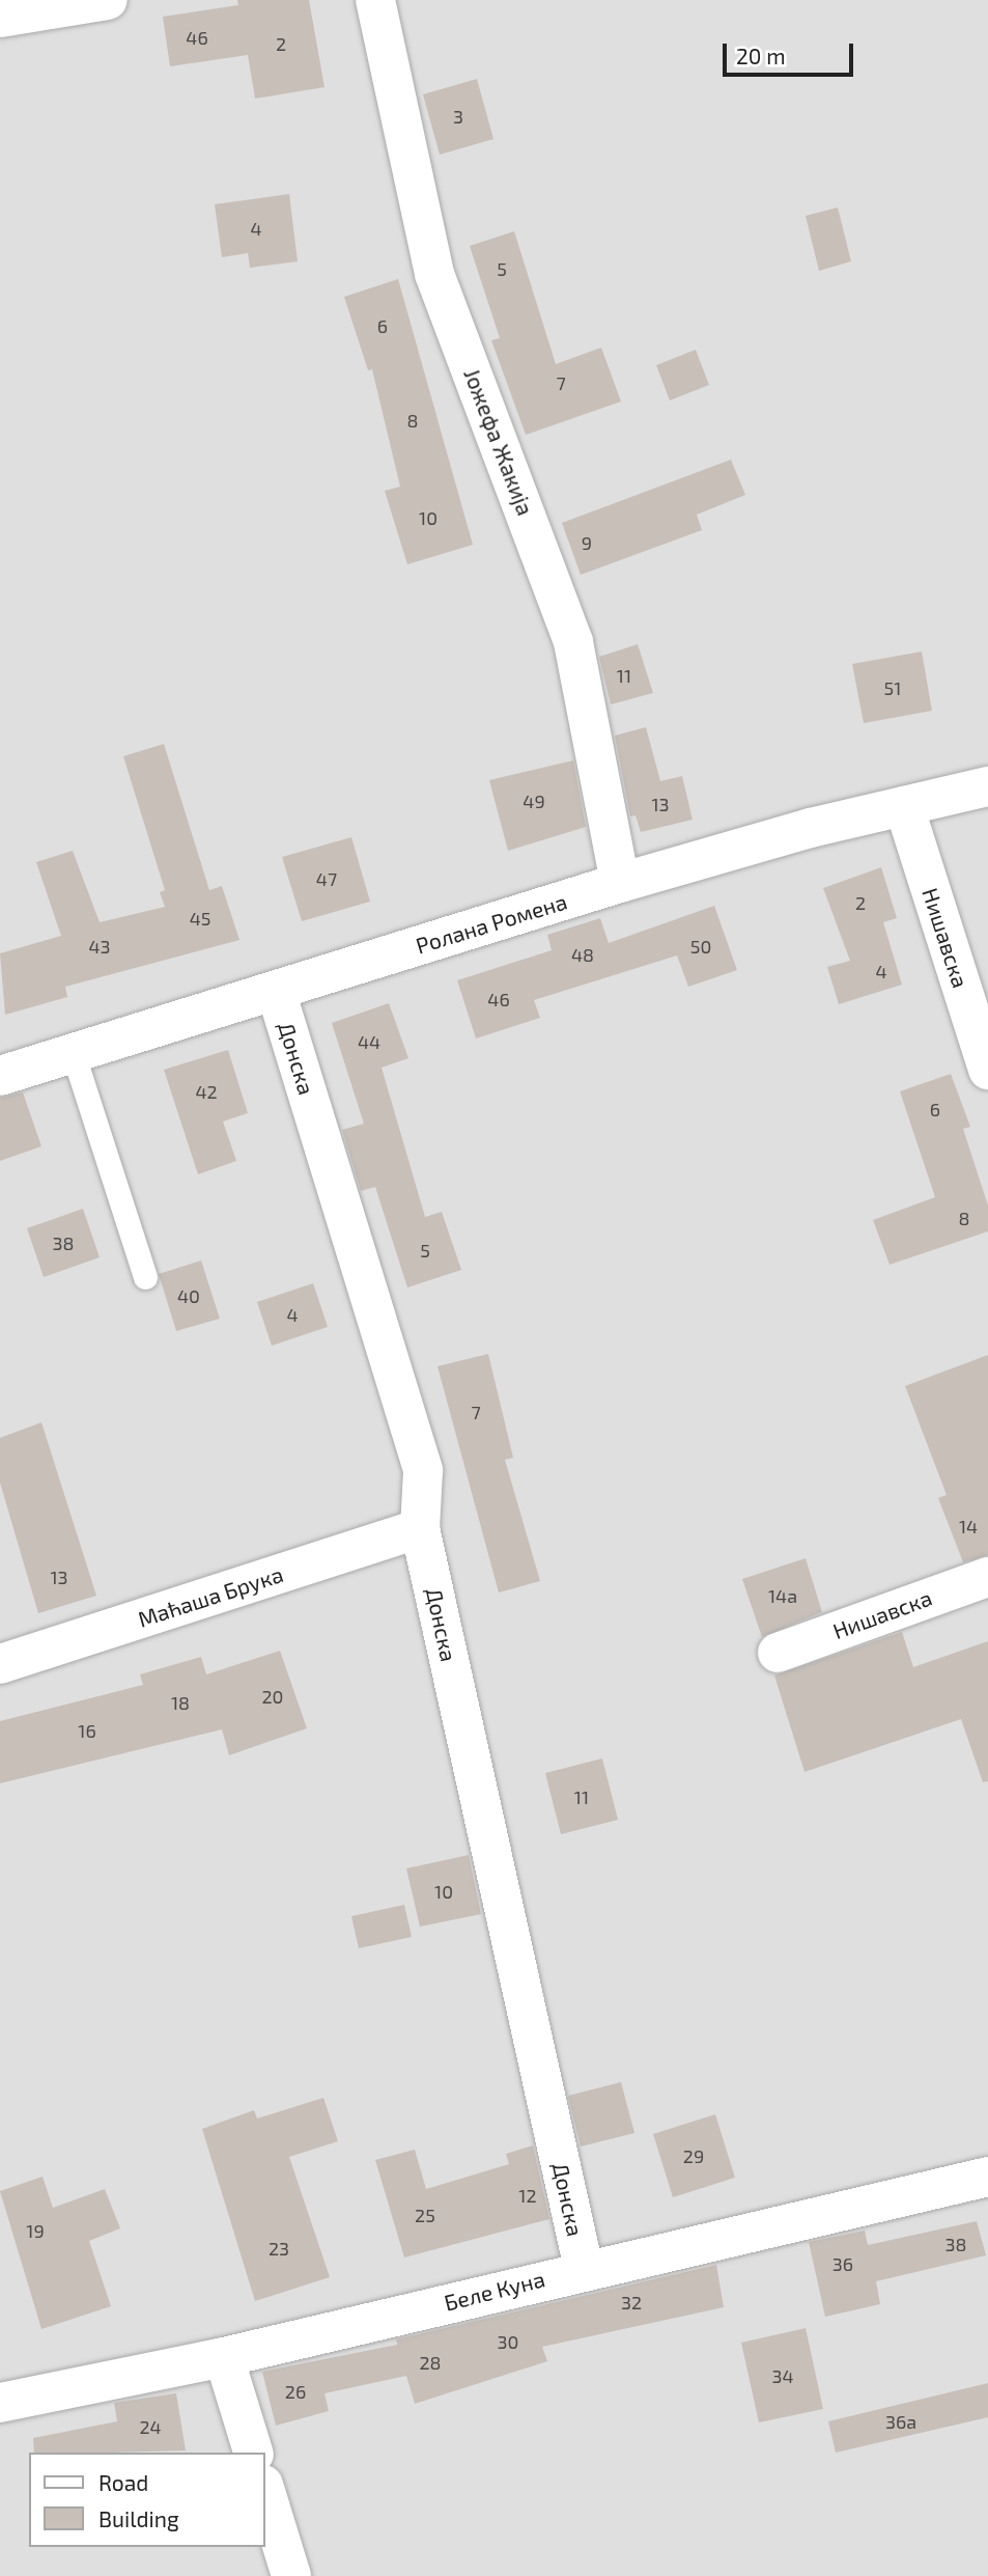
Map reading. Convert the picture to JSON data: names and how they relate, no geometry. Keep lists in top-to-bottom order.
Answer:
{
  "streets": {
    "street": [
      "Јожефа Жакија",
      "Ролана Ромена",
      "Нишавска",
      "Донска",
      "Маћаша Брука",
      "Беле Куна"
    ]
  },
  "crossings": [
    ["Јожефа Жакија", "Ролана Ромена"],
    ["Ролана Ромена", "Нишавска"],
    ["Ролана Ромена", "Донска"],
    ["Донска", "Маћаша Брука"],
    ["Донска", "Беле Куна"]
  ],
  "house_numbers": [
    "46",
    "2",
    "3",
    "4",
    "5",
    "6",
    "7",
    "8",
    "10",
    "9",
    "11",
    "51",
    "49",
    "13",
    "47",
    "2",
    "45",
    "43",
    "50",
    "48",
    "4",
    "46",
    "44",
    "42",
    "6",
    "8",
    "38",
    "5",
    "40",
    "4",
    "7",
    "14",
    "13",
    "14a",
    "20",
    "18",
    "16",
    "11",
    "10",
    "29",
    "12",
    "25",
    "19",
    "38",
    "23",
    "36",
    "32",
    "30",
    "28",
    "34",
    "26",
    "36a",
    "24"
  ],
  "legend": ["Road", "Building"],
  "scale_bar": "20 m"
}
